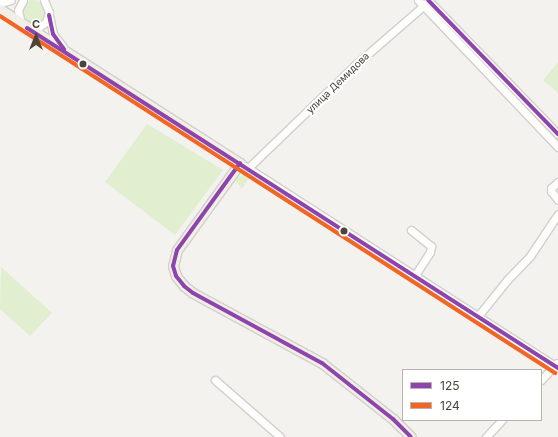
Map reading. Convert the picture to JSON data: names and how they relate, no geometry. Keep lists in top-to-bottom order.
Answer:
{
  "streets": {
    "street": ["улица Демидова"]
  },
  "lines": ["transit line 125", "transit line 124"],
  "legend": ["125", "124"],
  "north": "top"
}
